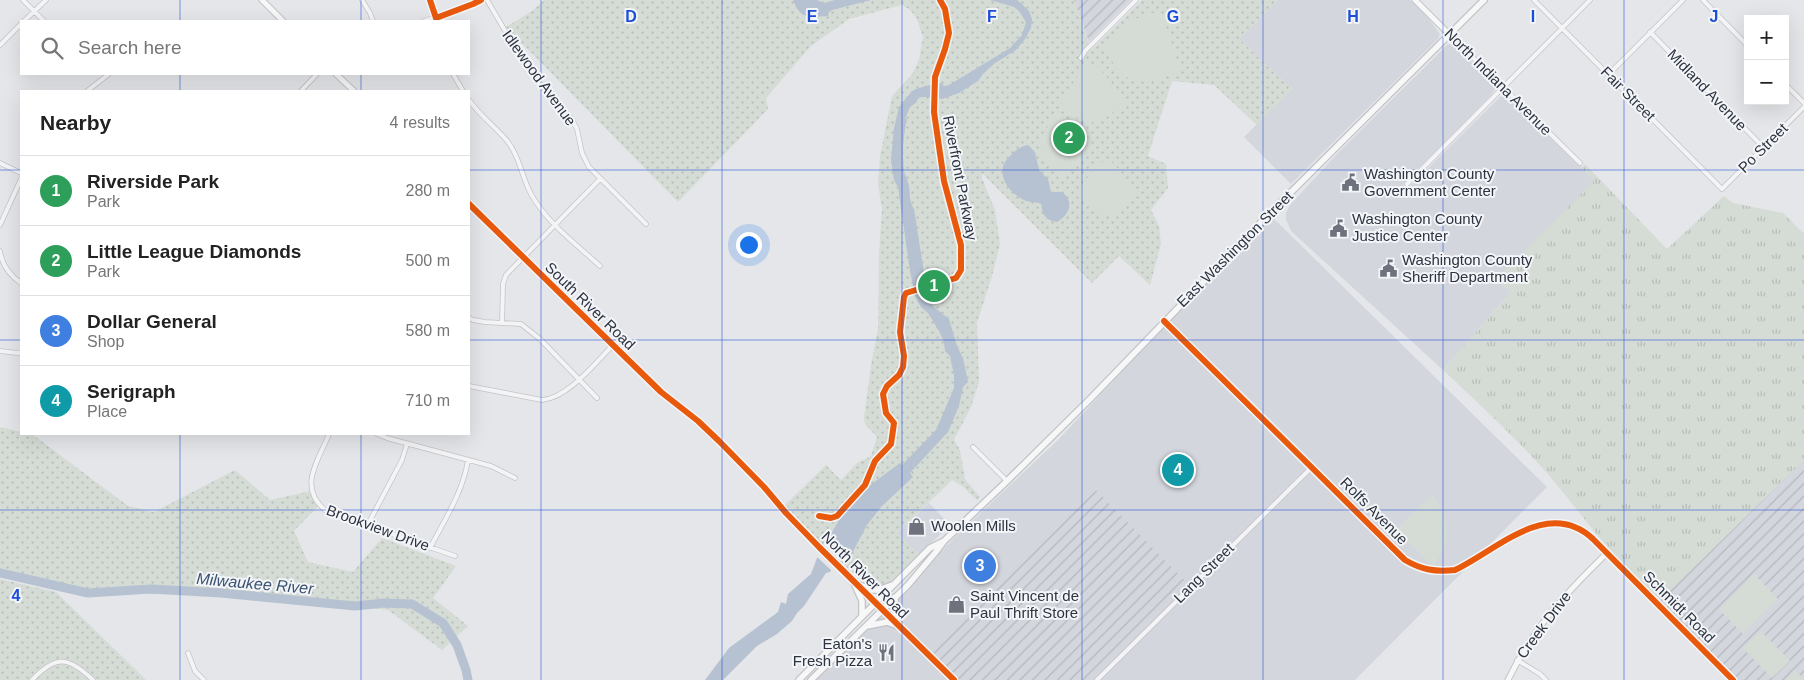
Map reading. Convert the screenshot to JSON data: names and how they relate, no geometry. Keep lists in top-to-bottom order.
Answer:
{
  "streets": {
    "main road": ["East Washington Street"],
    "street": [
      "Idlewood Avenue",
      "North Indiana Avenue",
      "Midland Avenue",
      "Fair Street",
      "Po Street",
      "South River Road",
      "Rolfs Avenue",
      "Brookview Drive",
      "Lang Street",
      "North River Road",
      "Schmidt Road",
      "Creek Drive"
    ],
    "cycle path": ["Riverfront Parkway"]
  },
  "crossings": [
    ["North Indiana Avenue", "East Washington Street"],
    ["Midland Avenue", "Po Street"],
    ["Fair Street", "Po Street"],
    ["East Washington Street", "Rolfs Avenue"],
    ["East Washington Street", "North River Road"],
    ["South River Road", "North River Road"],
    ["Rolfs Avenue", "Lang Street"],
    ["Rolfs Avenue", "Schmidt Road"],
    ["Rolfs Avenue", "Creek Drive"],
    ["Schmidt Road", "Creek Drive"]
  ],
  "water": ["Milwaukee River"],
  "places": {
    "public building": ["Washington County Government Center", "Washington County Justice Center", "Washington County Sheriff Department"],
    "shop": ["Woolen Mills", "Saint Vincent de Paul Thrift Store"],
    "restaurant": ["Eaton's Fresh Pizza"]
  },
  "page": {
    "map_buttons": ["+", "−"],
    "search": "Search here",
    "heading": ["Nearby", "4 results"],
    "pins": [
      "2",
      "1",
      "4",
      "3"
    ],
    "list": [
      {
        "mark": "1",
        "name": "Riverside Park",
        "note": "Park",
        "value": "280 m"
      },
      {
        "mark": "2",
        "name": "Little League Diamonds",
        "note": "Park",
        "value": "500 m"
      },
      {
        "mark": "3",
        "name": "Dollar General",
        "note": "Shop",
        "value": "580 m"
      },
      {
        "mark": "4",
        "name": "Serigraph",
        "note": "Place",
        "value": "710 m"
      }
    ]
  },
  "grid": {
    "columns": [
      "D",
      "E",
      "F",
      "G",
      "H",
      "I",
      "J"
    ],
    "rows": ["4"]
  }
}
